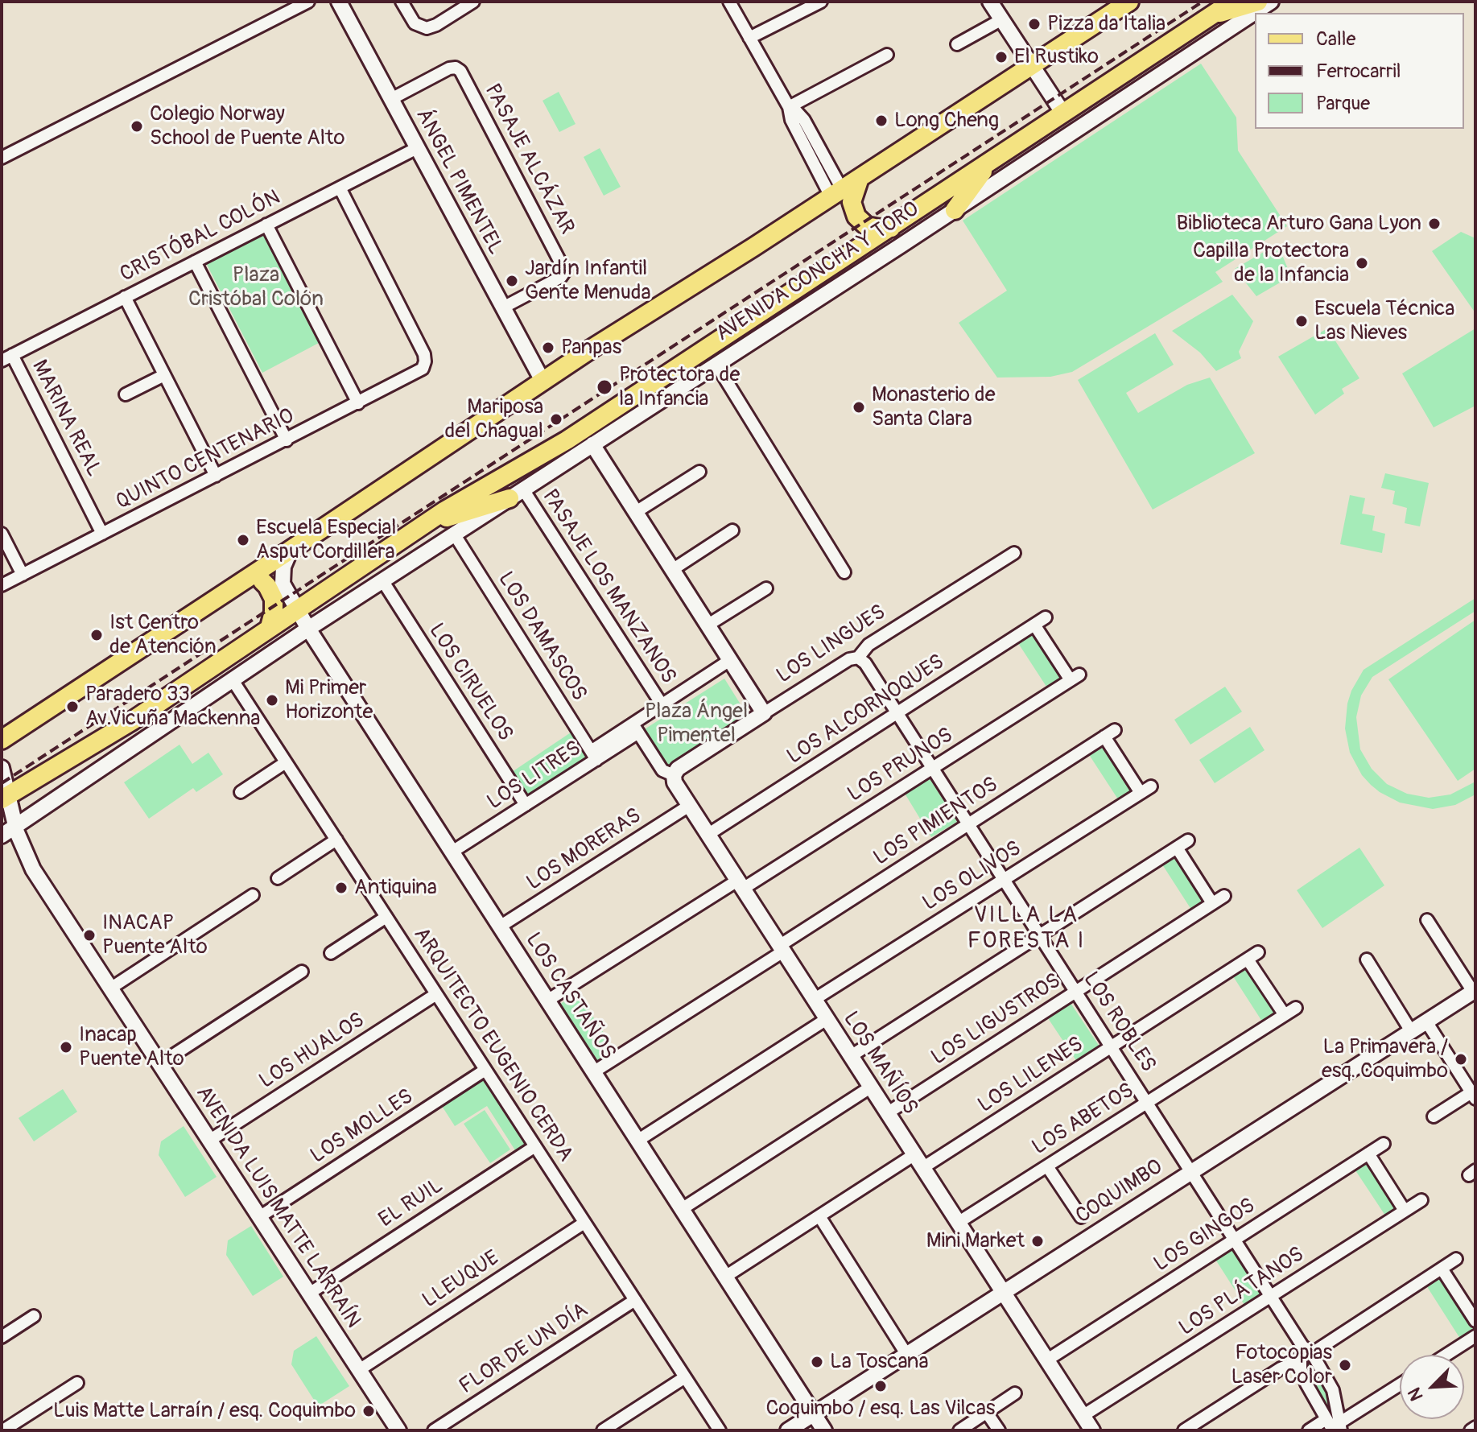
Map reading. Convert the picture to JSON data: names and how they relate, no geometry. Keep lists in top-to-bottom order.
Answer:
{
  "streets": {
    "main road": ["AVENIDA CONCHA Y TORO"],
    "street": [
      "PASAJE ALCÁZAR",
      "ÁNGEL PIMENTEL",
      "CRISTÓBAL COLÓN",
      "MARINA REAL",
      "QUINTO CENTENARIO",
      "PASAJE LOS MANZANOS",
      "LOS DAMASCOS",
      "LOS LINGUES",
      "LOS CIRUELOS",
      "LOS ALCORNOQUES",
      "LOS PRUNOS",
      "LOS LITRES",
      "LOS PIMIENTOS",
      "LOS MORERAS",
      "LOS OLIVOS",
      "LOS CASTAÑOS",
      "LOS LIGUSTROS",
      "LOS ROBLES",
      "ARQUITECTO EUGENIO CERDA",
      "LOS HUALOS",
      "LOS MAÑÍOS",
      "LOS LILENES",
      "LOS ABETOS",
      "LOS MOLLES",
      "COQUIMBO",
      "EL RUIL",
      "AVENIDA LUIS MATTE LARRAÍN",
      "LOS GINGOS",
      "LLEUQUE",
      "LOS PLÁTANOS",
      "FLOR DE UN DÍA"
    ]
  },
  "crossings": [
    ["PASAJE ALCÁZAR", "ÁNGEL PIMENTEL"],
    ["ÁNGEL PIMENTEL", "CRISTÓBAL COLÓN"],
    ["CRISTÓBAL COLÓN", "MARINA REAL"],
    ["CRISTÓBAL COLÓN", "QUINTO CENTENARIO"],
    ["AVENIDA CONCHA Y TORO", "PASAJE LOS MANZANOS"],
    ["AVENIDA CONCHA Y TORO", "LOS DAMASCOS"],
    ["AVENIDA CONCHA Y TORO", "LOS CIRUELOS"],
    ["AVENIDA CONCHA Y TORO", "LOS CASTAÑOS"],
    ["AVENIDA CONCHA Y TORO", "ARQUITECTO EUGENIO CERDA"],
    ["AVENIDA CONCHA Y TORO", "AVENIDA LUIS MATTE LARRAÍN"],
    ["MARINA REAL", "QUINTO CENTENARIO"],
    ["PASAJE LOS MANZANOS", "LOS LITRES"],
    ["LOS DAMASCOS", "LOS LITRES"],
    ["LOS LINGUES", "LOS ROBLES"],
    ["LOS LINGUES", "LOS MAÑÍOS"],
    ["LOS CIRUELOS", "LOS LITRES"],
    ["LOS ALCORNOQUES", "LOS PRUNOS"],
    ["LOS ALCORNOQUES", "LOS ROBLES"],
    ["LOS ALCORNOQUES", "LOS MAÑÍOS"],
    ["LOS PRUNOS", "LOS CASTAÑOS"],
    ["LOS PRUNOS", "LOS ROBLES"],
    ["LOS PRUNOS", "LOS MAÑÍOS"],
    ["LOS LITRES", "LOS CASTAÑOS"],
    ["LOS LITRES", "LOS MAÑÍOS"],
    ["LOS PIMIENTOS", "LOS OLIVOS"],
    ["LOS PIMIENTOS", "LOS CASTAÑOS"],
    ["LOS PIMIENTOS", "LOS ROBLES"],
    ["LOS PIMIENTOS", "LOS MAÑÍOS"],
    ["LOS MORERAS", "LOS CASTAÑOS"],
    ["LOS MORERAS", "LOS MAÑÍOS"],
    ["LOS OLIVOS", "LOS ROBLES"],
    ["LOS OLIVOS", "LOS MAÑÍOS"],
    ["LOS CASTAÑOS", "COQUIMBO"],
    ["LOS LIGUSTROS", "LOS ROBLES"],
    ["LOS LIGUSTROS", "LOS MAÑÍOS"],
    ["LOS ROBLES", "LOS LILENES"],
    ["LOS ROBLES", "LOS ABETOS"],
    ["LOS ROBLES", "COQUIMBO"],
    ["LOS ROBLES", "LOS GINGOS"],
    ["LOS ROBLES", "LOS PLÁTANOS"],
    ["ARQUITECTO EUGENIO CERDA", "LOS HUALOS"],
    ["ARQUITECTO EUGENIO CERDA", "LOS MOLLES"],
    ["ARQUITECTO EUGENIO CERDA", "EL RUIL"],
    ["ARQUITECTO EUGENIO CERDA", "LLEUQUE"],
    ["ARQUITECTO EUGENIO CERDA", "FLOR DE UN DÍA"],
    ["LOS HUALOS", "AVENIDA LUIS MATTE LARRAÍN"],
    ["LOS MAÑÍOS", "LOS LILENES"],
    ["LOS MAÑÍOS", "LOS ABETOS"],
    ["LOS MAÑÍOS", "COQUIMBO"],
    ["LOS MAÑÍOS", "LOS GINGOS"],
    ["LOS MAÑÍOS", "LOS PLÁTANOS"],
    ["LOS MOLLES", "AVENIDA LUIS MATTE LARRAÍN"],
    ["EL RUIL", "AVENIDA LUIS MATTE LARRAÍN"],
    ["AVENIDA LUIS MATTE LARRAÍN", "LLEUQUE"]
  ],
  "districts": ["VILLA LA FORESTA I"],
  "parks": ["Plaza Cristóbal Colón", "Plaza Ángel Pimentel"],
  "places": [
    "Pizza da Italia",
    "El Rustiko",
    "Long Cheng",
    "Colegio Norway School de Puente Alto",
    "Biblioteca Arturo Gana Lyon",
    "Capilla Protectora de la Infancia",
    "Jardín Infantil Gente Menuda",
    "Escuela Técnica Las Nieves",
    "Panpas",
    "Protectora de la Infancia",
    "Monasterio de Santa Clara",
    "Mariposa del Chagual",
    "Escuela Especial Asput Cordillera",
    "Ist Centro de Atención",
    "Mi Primer Horizonte",
    "Paradero 33 Av.Vicuña Mackenna",
    "Antiquina",
    "INACAP Puente Alto",
    "Inacap Puente Alto",
    "La Primavera / esq. Coquimbo",
    "Mini Market",
    "La Toscana",
    "Fotocopias Laser Color",
    "Coquimbo / esq. Las Vilcas",
    "Luis Matte Larraín / esq. Coquimbo"
  ],
  "legend": ["Calle", "Ferrocarril", "Parque"],
  "north": "bottom left"
}
